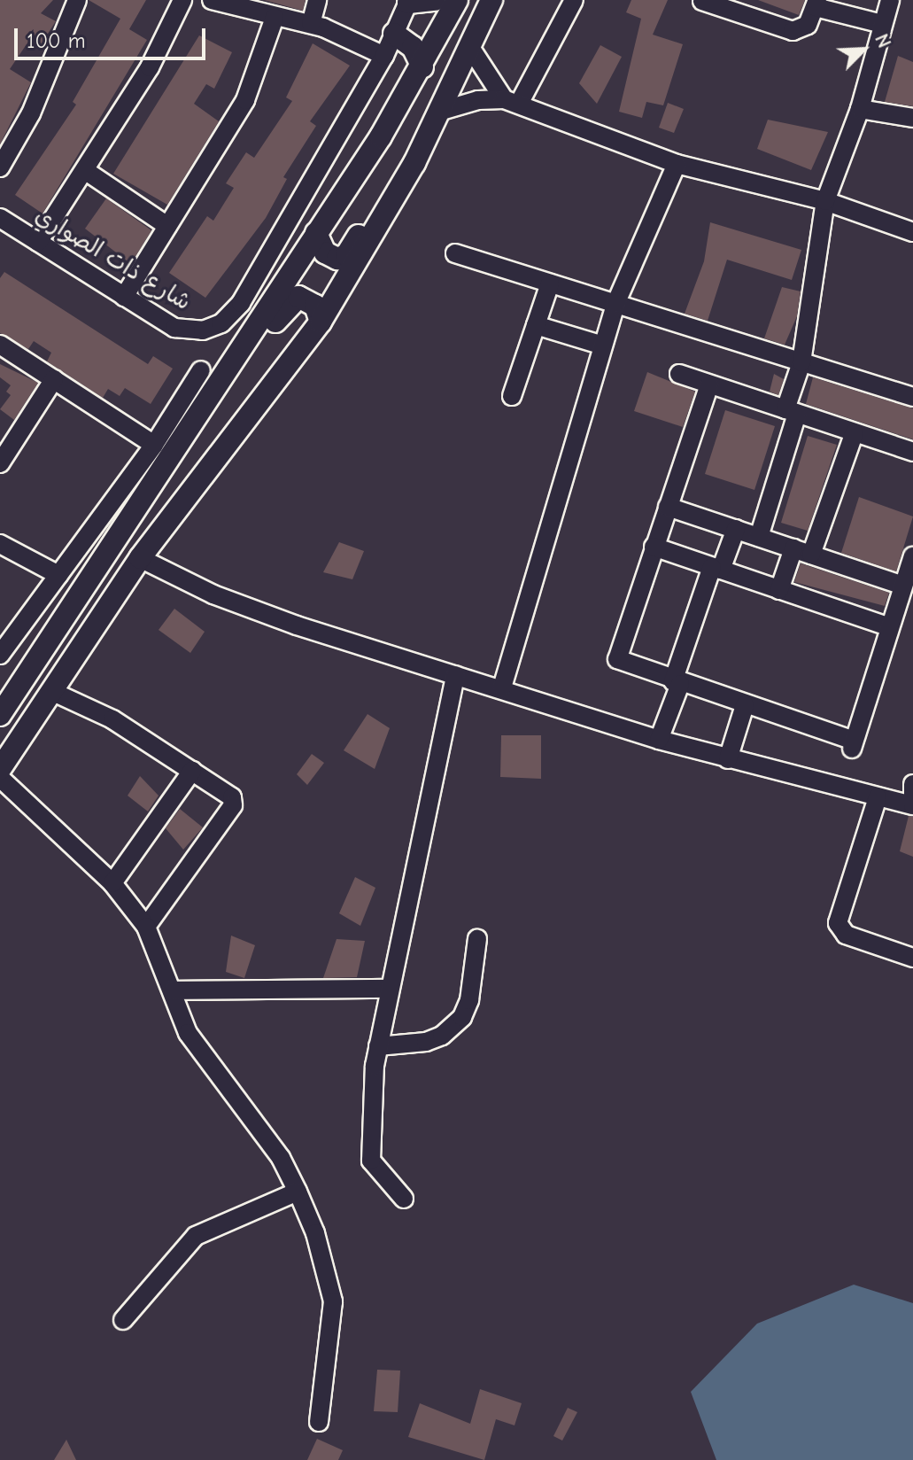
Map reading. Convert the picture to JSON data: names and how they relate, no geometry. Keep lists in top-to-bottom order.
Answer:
{
  "streets": {
    "street": ["شارع ذات الصواري"]
  },
  "scale_bar": "100 m",
  "north": "top right"
}
